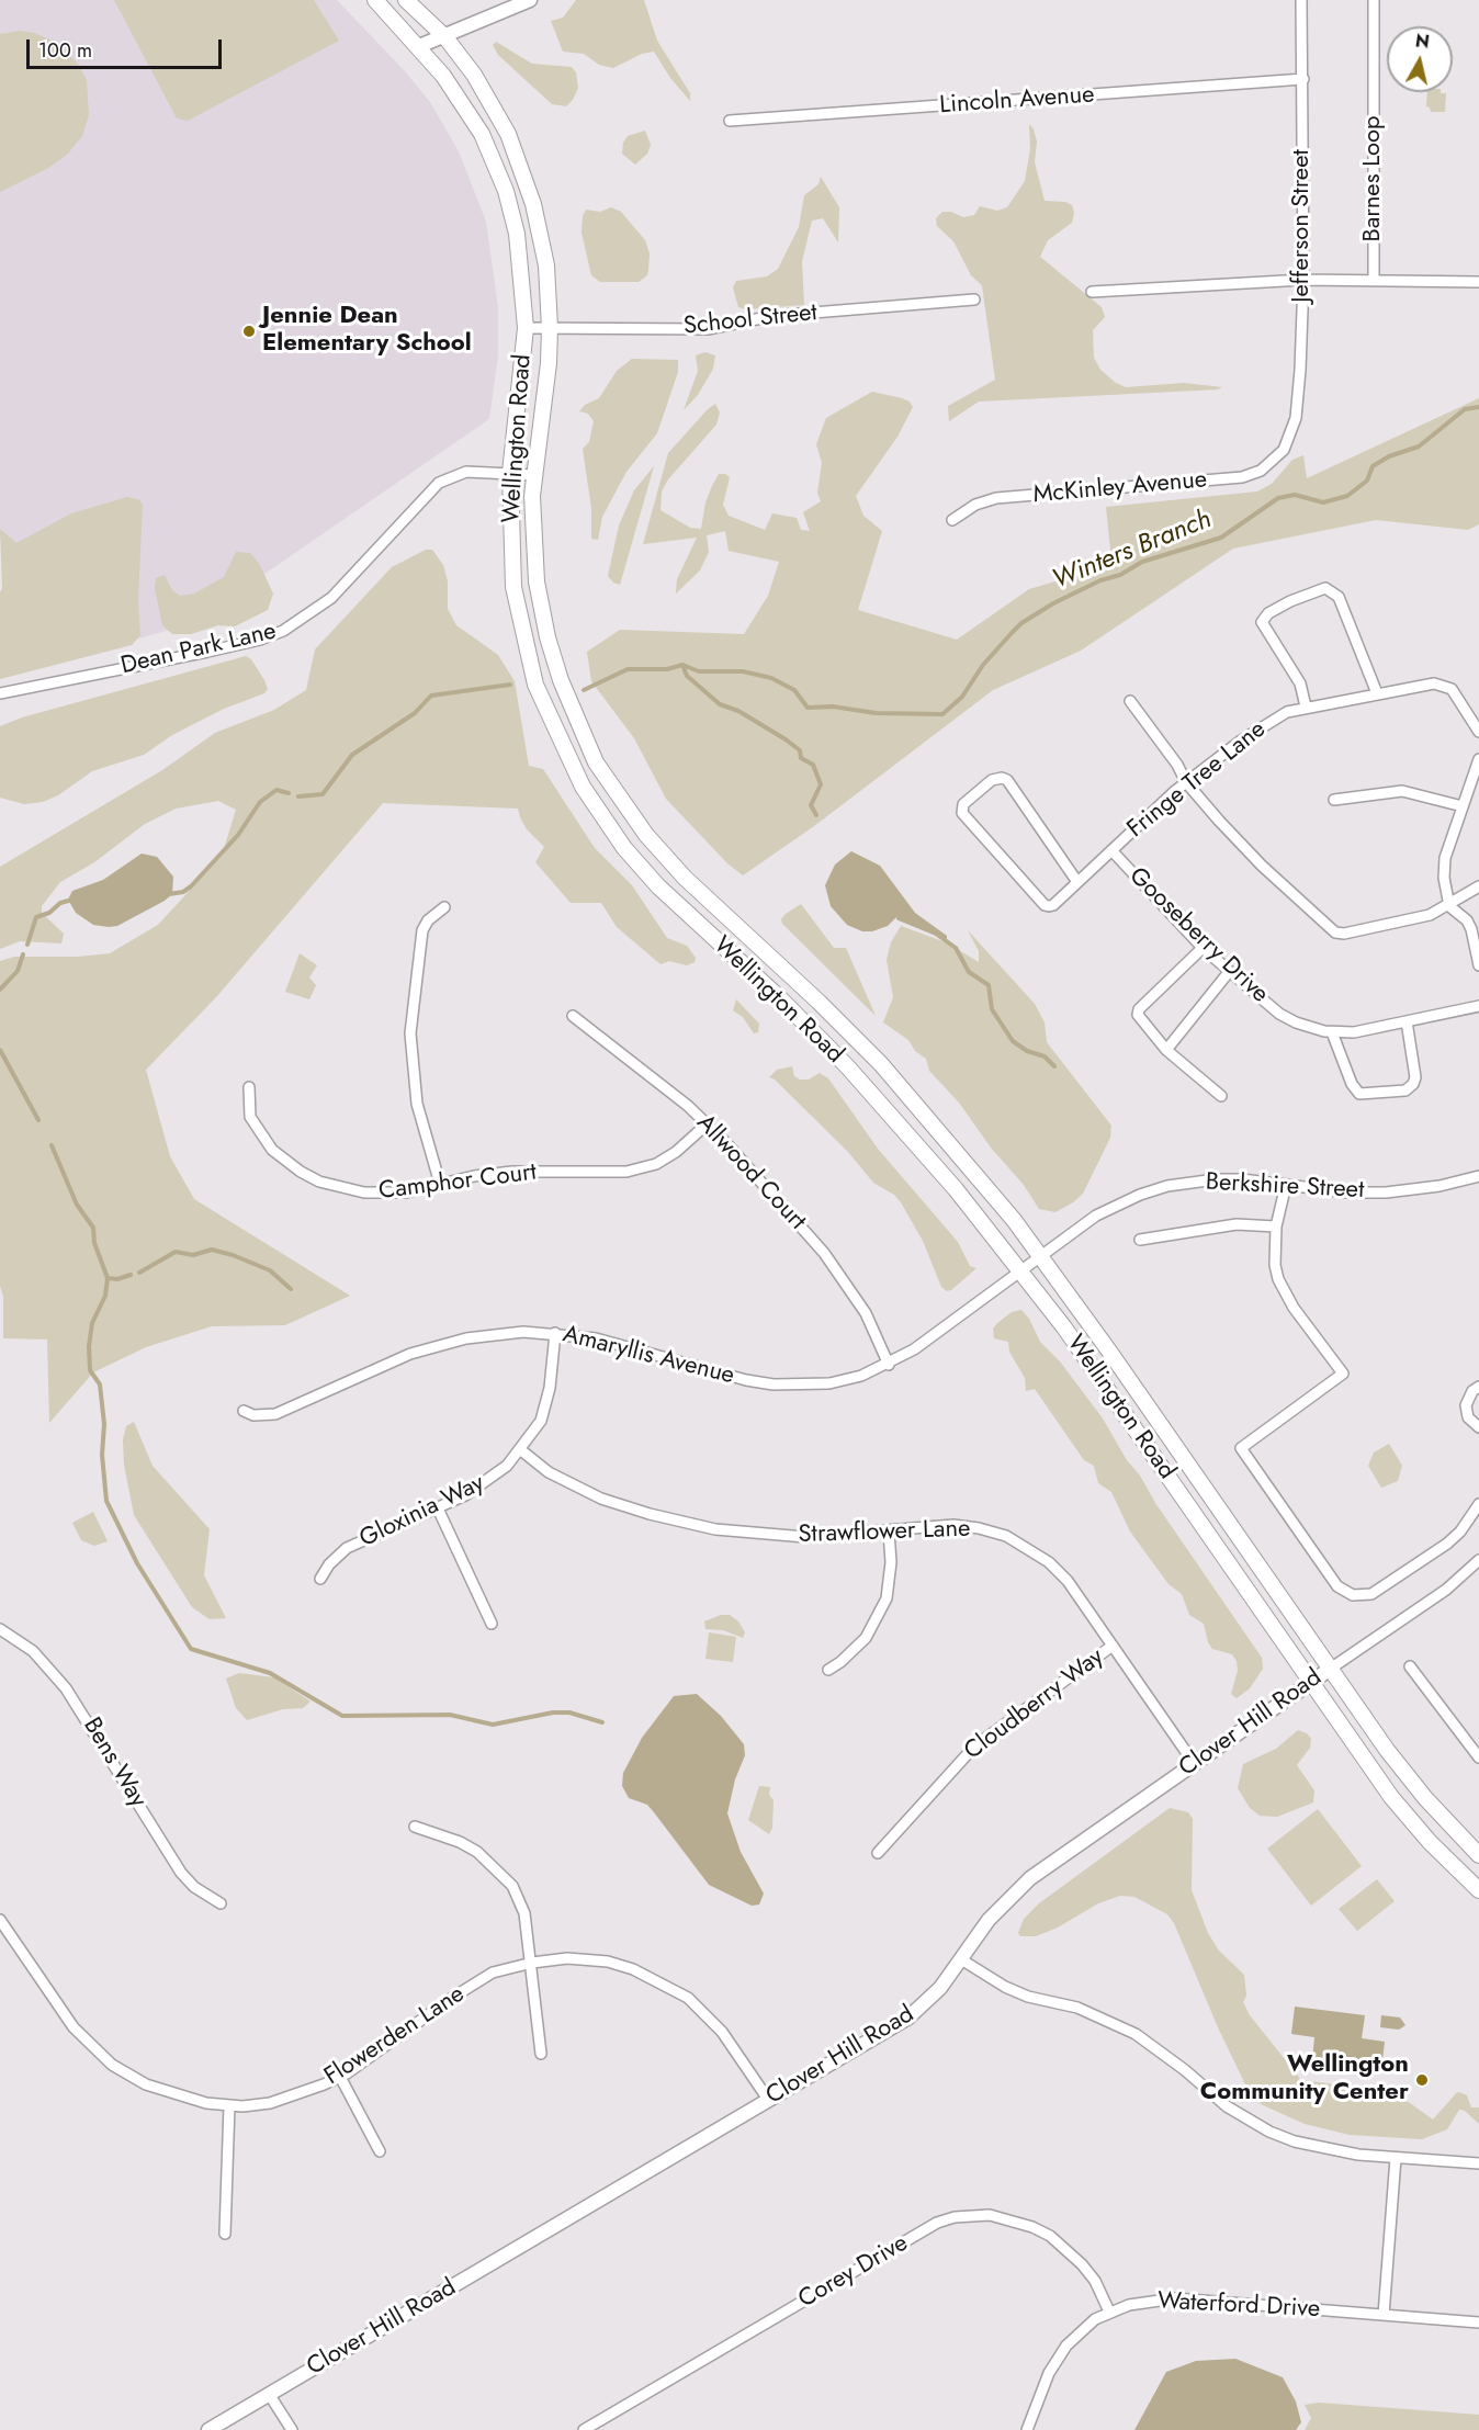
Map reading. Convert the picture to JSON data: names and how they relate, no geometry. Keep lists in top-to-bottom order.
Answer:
{
  "streets": {
    "main road": ["Wellington Road"],
    "street": [
      "Lincoln Avenue",
      "Barnes Loop",
      "Jefferson Street",
      "School Street",
      "McKinley Avenue",
      "Dean Park Lane",
      "Fringe Tree Lane",
      "Gooseberry Drive",
      "Allwood Court",
      "Camphor Court",
      "Berkshire Street",
      "Amaryllis Avenue",
      "Gloxinia Way",
      "Strawflower Lane",
      "Cloudberry Way",
      "Clover Hill Road",
      "Bens Way",
      "Flowerden Lane",
      "Corey Drive",
      "Waterford Drive"
    ]
  },
  "crossings": [
    ["Lincoln Avenue", "Jefferson Street"],
    ["Barnes Loop", "Jefferson Street"],
    ["Jefferson Street", "McKinley Avenue"],
    ["School Street", "Wellington Road"],
    ["Wellington Road", "Dean Park Lane"],
    ["Wellington Road", "Berkshire Street"],
    ["Wellington Road", "Amaryllis Avenue"],
    ["Wellington Road", "Clover Hill Road"],
    ["Fringe Tree Lane", "Gooseberry Drive"],
    ["Allwood Court", "Camphor Court"],
    ["Allwood Court", "Amaryllis Avenue"],
    ["Berkshire Street", "Amaryllis Avenue"],
    ["Amaryllis Avenue", "Gloxinia Way"],
    ["Gloxinia Way", "Strawflower Lane"],
    ["Strawflower Lane", "Cloudberry Way"],
    ["Strawflower Lane", "Clover Hill Road"],
    ["Clover Hill Road", "Flowerden Lane"],
    ["Corey Drive", "Waterford Drive"]
  ],
  "water": ["Winters Branch"],
  "places": ["Jennie Dean Elementary School", "Wellington Community Center"],
  "scale_bar": "100 m",
  "north": "top"
}
